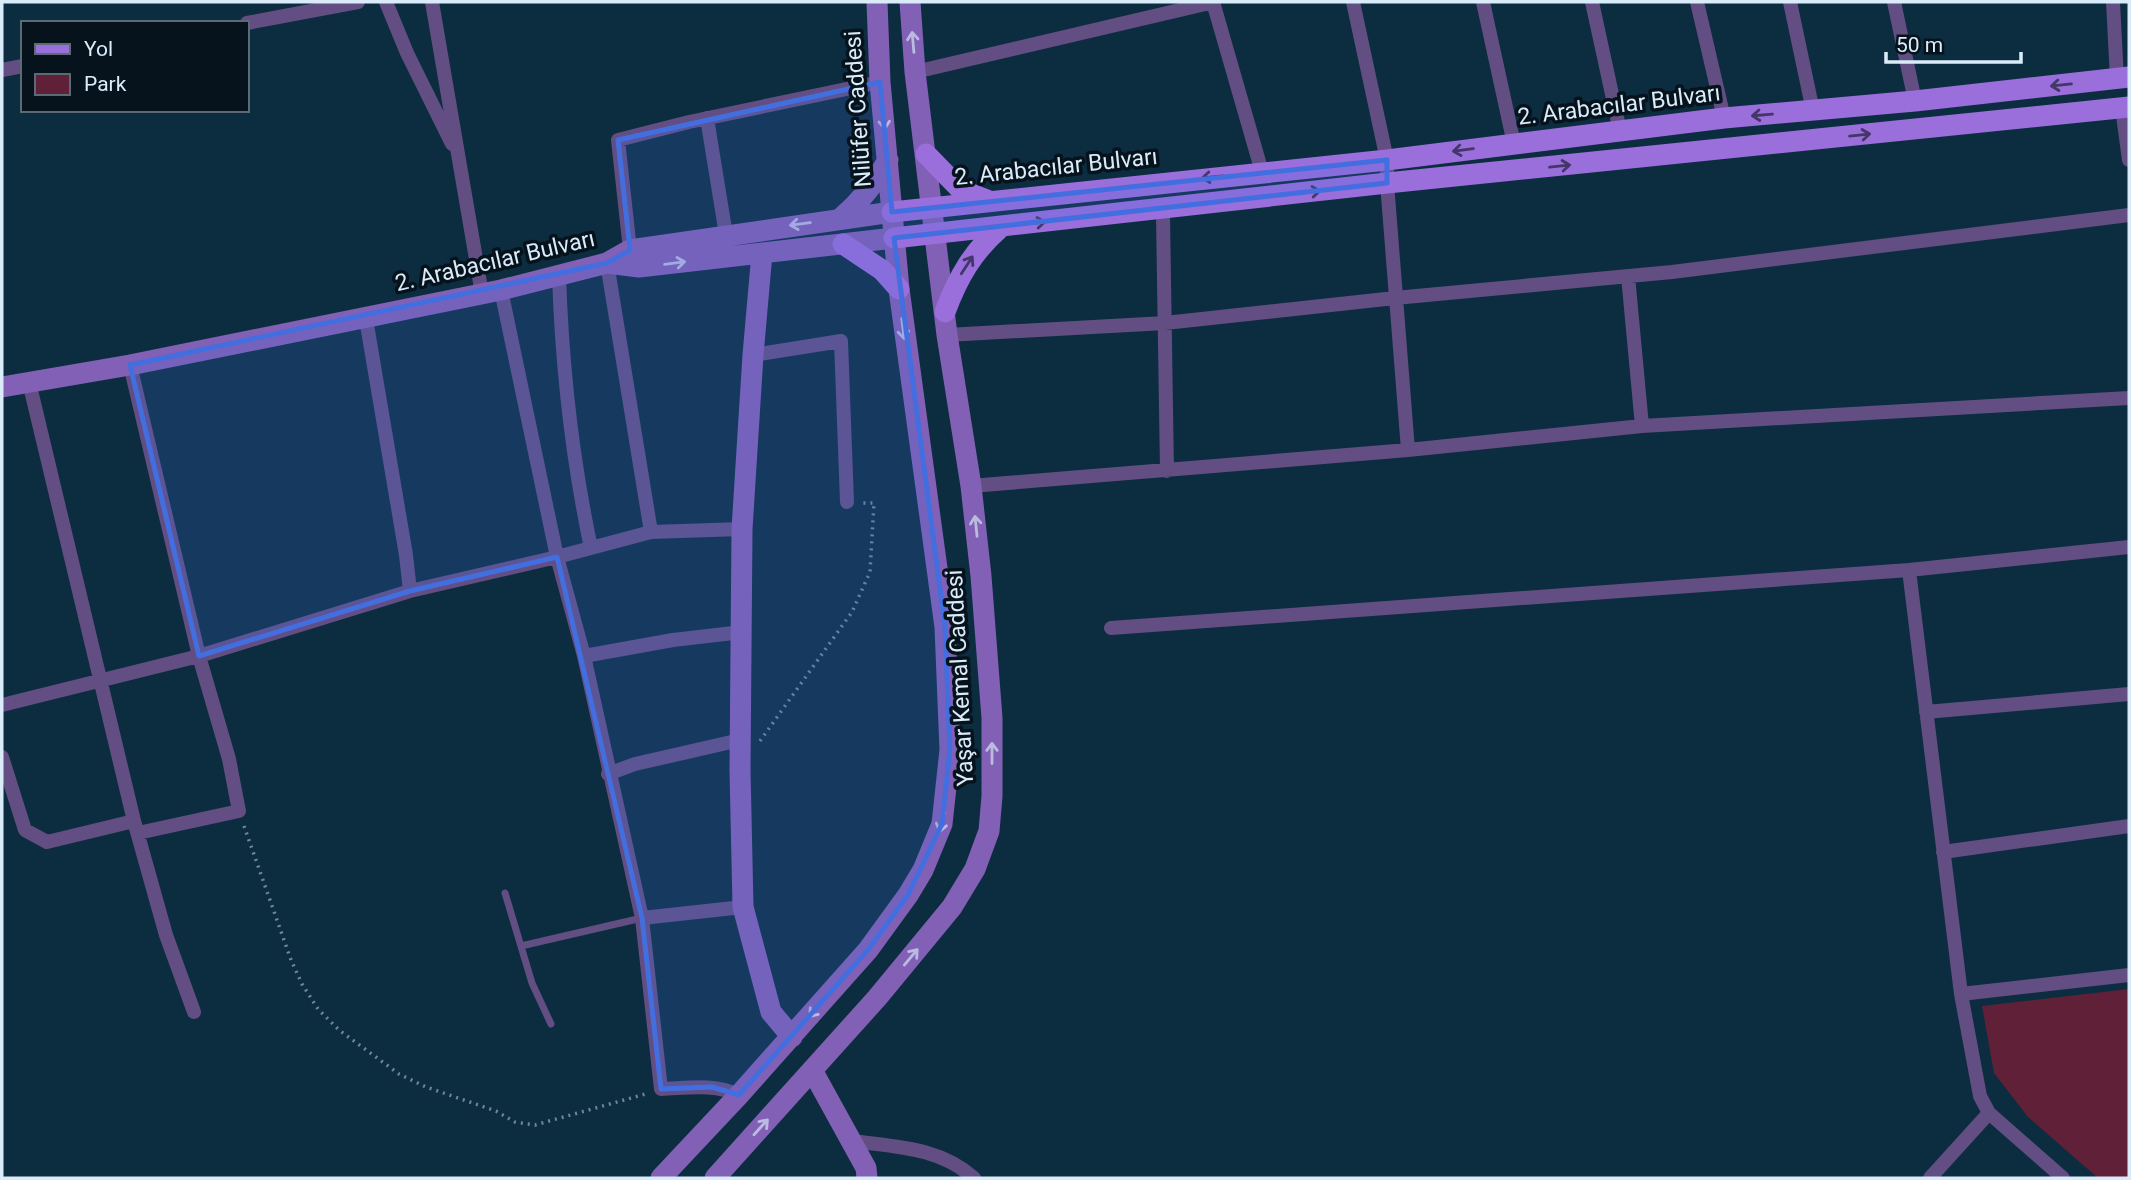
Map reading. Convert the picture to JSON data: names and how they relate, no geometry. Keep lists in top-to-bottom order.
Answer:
{
  "streets": {
    "main road": ["2. Arabacılar Bulvarı"],
    "street": ["Nilüfer Caddesi", "Yaşar Kemal Caddesi"]
  },
  "crossings": [
    ["2. Arabacılar Bulvarı", "Nilüfer Caddesi"],
    ["2. Arabacılar Bulvarı", "Yaşar Kemal Caddesi"],
    ["Nilüfer Caddesi", "Yaşar Kemal Caddesi"]
  ],
  "legend": ["Yol", "Park"],
  "scale_bar": "50 m"
}
